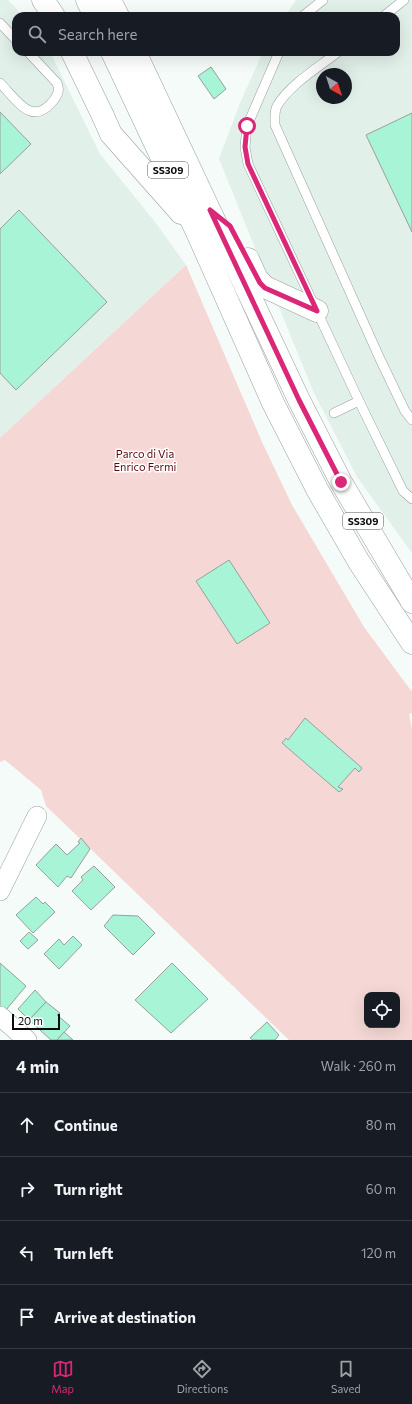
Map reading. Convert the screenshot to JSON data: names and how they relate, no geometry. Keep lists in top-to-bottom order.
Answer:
{
  "streets": {
    "main road": ["SS309"]
  },
  "parks": ["Parco di Via Enrico Fermi"],
  "scale_bar": "20 m",
  "north": "bottom right",
  "page": {
    "search": "Search here",
    "scale": "20 m",
    "heading": ["4 min", "Walk · 260 m"],
    "list": [
      ["Continue", "80 m"],
      ["Turn right", "60 m"],
      ["Turn left", "120 m"],
      "Arrive at destination"
    ],
    "nav": ["Map", "Directions", "Saved"]
  }
}
